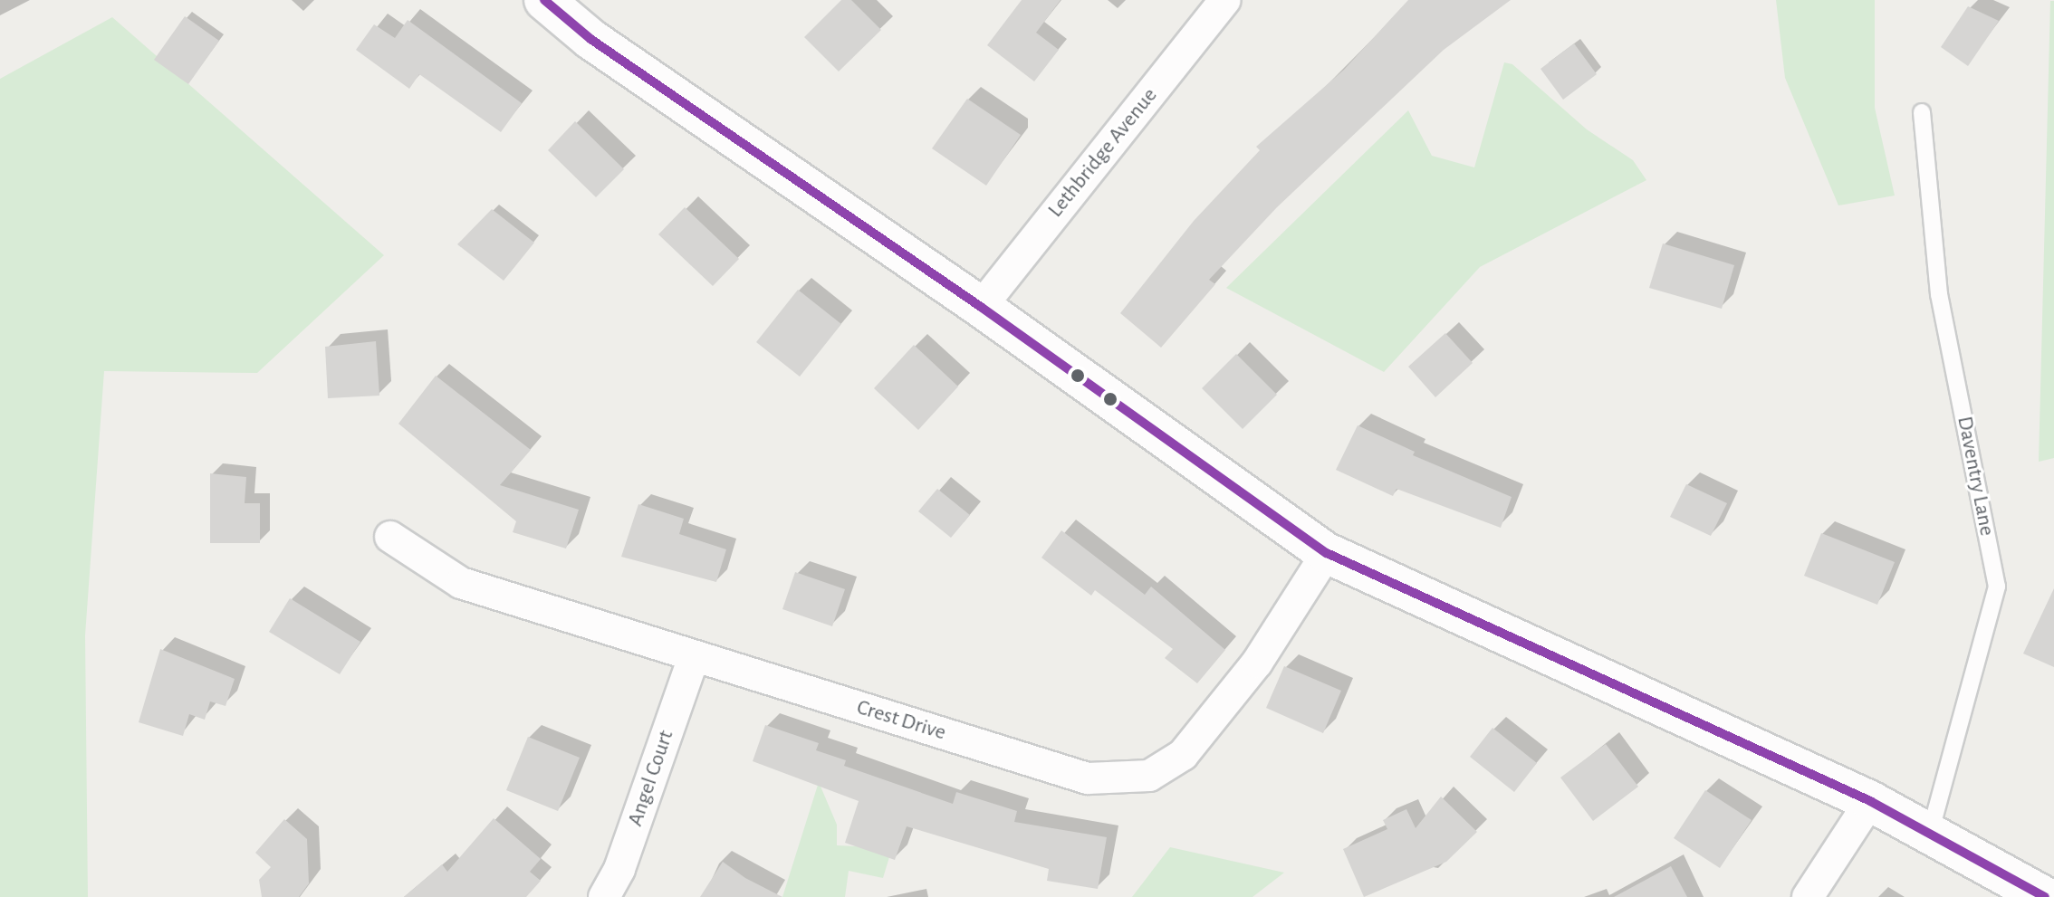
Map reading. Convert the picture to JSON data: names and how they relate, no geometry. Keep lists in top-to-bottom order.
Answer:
{
  "streets": {
    "street": ["Lethbridge Avenue", "Crest Drive", "Angel Court"],
    "lane": ["Daventry Lane"]
  },
  "crossings": [
    ["Crest Drive", "Angel Court"]
  ]
}
